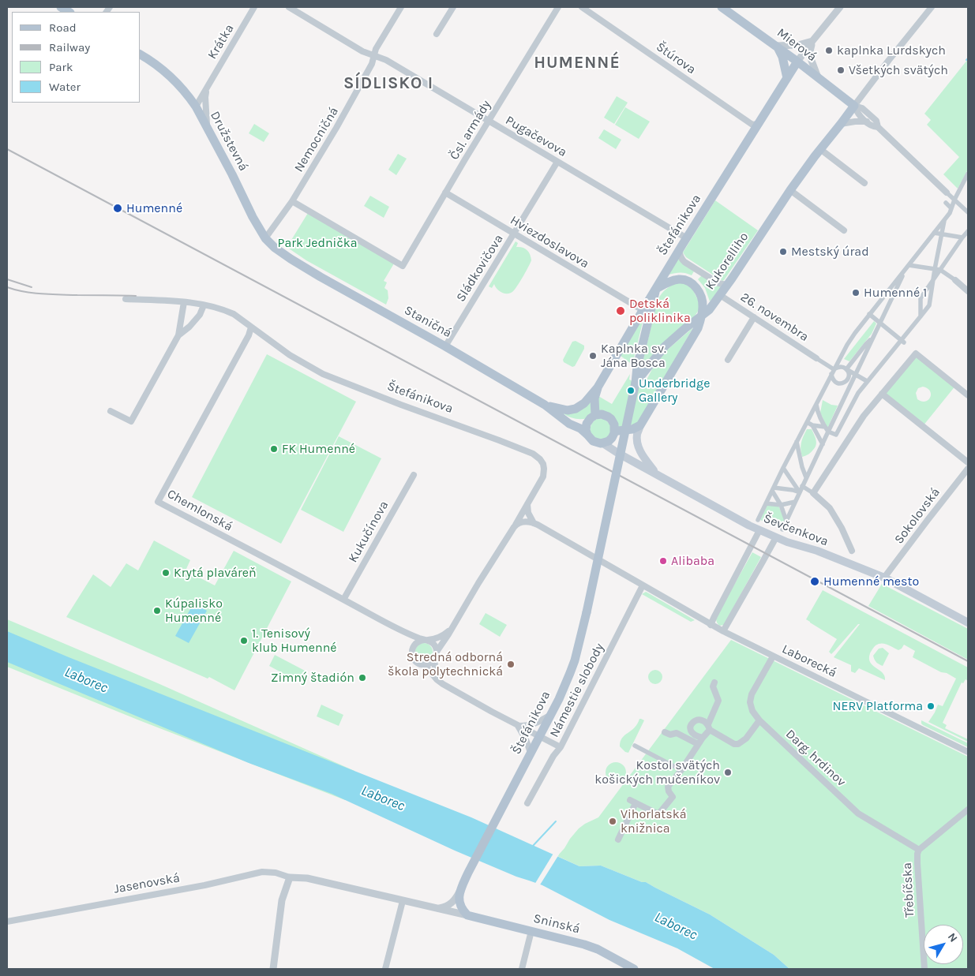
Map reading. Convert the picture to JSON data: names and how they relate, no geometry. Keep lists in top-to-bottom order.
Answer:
{
  "streets": {
    "main road": [
      "Mierová",
      "Družstevná",
      "Štefánikova",
      "Kukorelliho",
      "Staničná",
      "Ševčenkova",
      "Sninská"
    ],
    "street": [
      "Krátka",
      "Štúrova",
      "Čsl. armády",
      "Pugačevova",
      "Nemocničná",
      "Hviezdoslavova",
      "Sládkovičova",
      "26. novembra",
      "Chemlonská",
      "Sokolovská",
      "Kukučínova",
      "Laborecká",
      "Námestie slobody",
      "Darg. hrdinov",
      "Jasenovská",
      "Třebíčska"
    ]
  },
  "crossings": [
    ["Krátka", "Družstevná"],
    ["Mierová", "Štefánikova"],
    ["Mierová", "Kukorelliho"],
    ["Štúrova", "Štefánikova"],
    ["Čsl. armády", "Pugačevova"],
    ["Čsl. armády", "Nemocničná"],
    ["Čsl. armády", "Hviezdoslavova"],
    ["Pugačevova", "Nemocničná"],
    ["Pugačevova", "Štefánikova"],
    ["Pugačevova", "Sládkovičova"],
    ["Nemocničná", "Družstevná"],
    ["Družstevná", "Staničná"],
    ["Štefánikova", "Hviezdoslavova"],
    ["Štefánikova", "Chemlonská"],
    ["Štefánikova", "Námestie slobody"],
    ["Štefánikova", "Jasenovská"],
    ["Štefánikova", "Sninská"],
    ["Hviezdoslavova", "Sládkovičova"],
    ["Kukorelliho", "26. novembra"],
    ["Sládkovičova", "Staničná"],
    ["Staničná", "Ševčenkova"],
    ["Chemlonská", "Kukučínova"],
    ["Sokolovská", "Ševčenkova"],
    ["Laborecká", "Námestie slobody"],
    ["Laborecká", "Darg. hrdinov"],
    ["Darg. hrdinov", "Třebíčska"],
    ["Jasenovská", "Sninská"]
  ],
  "districts": ["HUMENNÉ", "SÍDLISKO I"],
  "water": ["Laborec"],
  "parks": ["Park Jednička"],
  "places": [
    "kaplnka Lurdskych",
    "Všetkých svätých",
    "Humenné",
    "Mestský úrad",
    "Humenné 1",
    "Detská poliklinika",
    "Kaplnka sv. Jána Bosca",
    "Underbridge Gallery",
    "FK Humenné",
    "Alibaba",
    "Krytá plaváreň",
    "Humenné mesto",
    "Kúpalisko Humenné",
    "1. Tenisový klub Humenné",
    "Stredná odborná škola polytechnická",
    "Zimný štadión",
    "NERV Platforma",
    "Kostol svätých košických mučeníkov",
    "Vihorlatská knižnica"
  ],
  "legend": [
    "Road",
    "Railway",
    "Park",
    "Water"
  ],
  "north": "top right"
}
